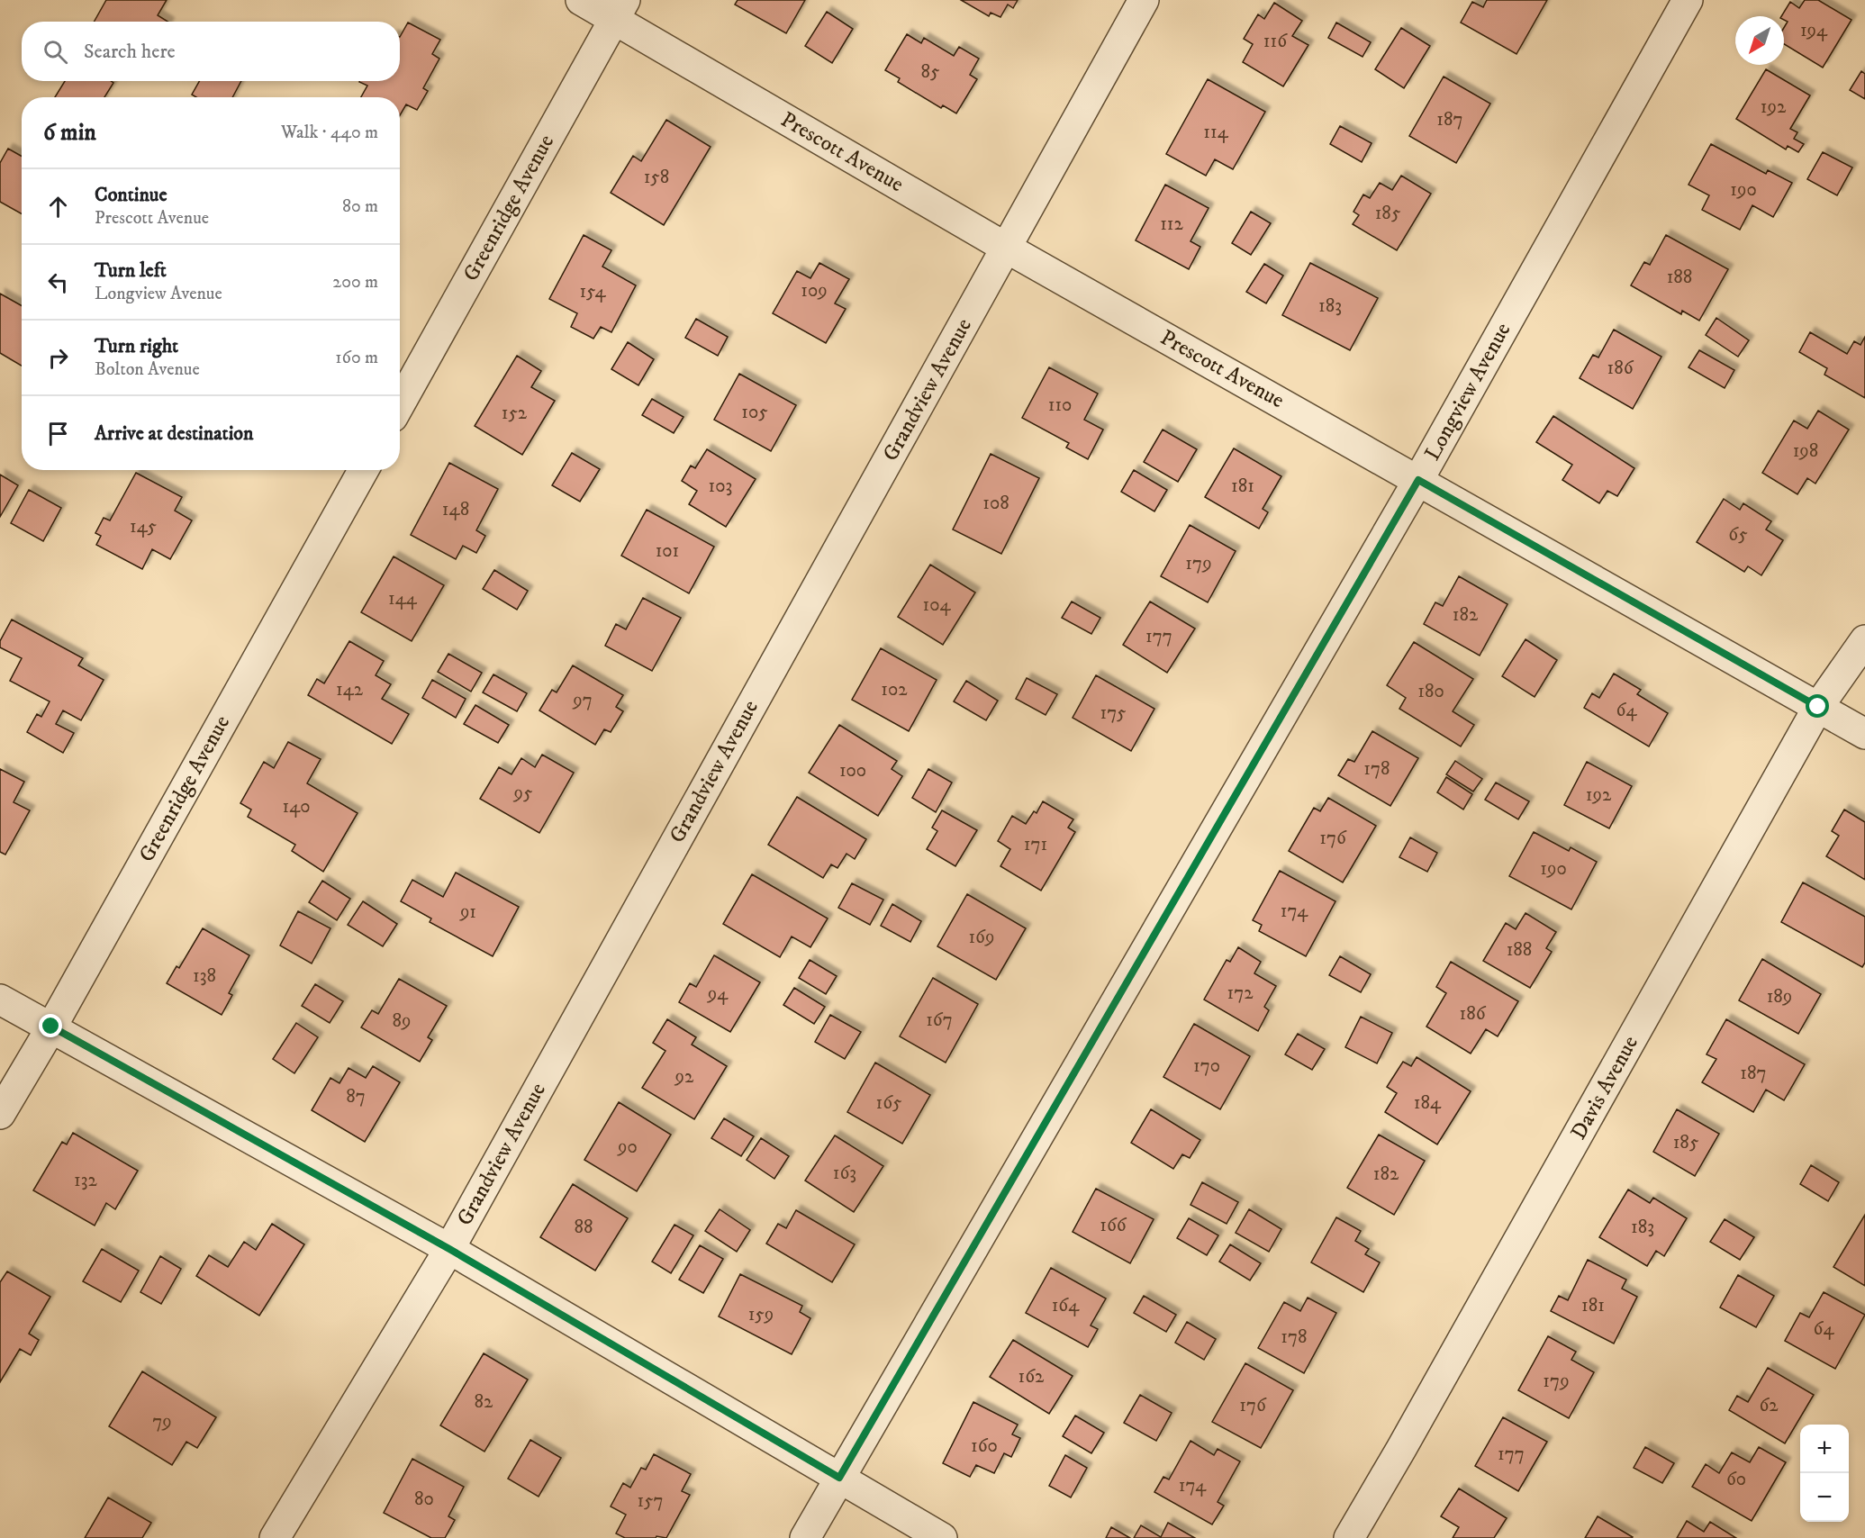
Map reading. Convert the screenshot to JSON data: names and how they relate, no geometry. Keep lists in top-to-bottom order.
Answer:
{
  "streets": {
    "street": [
      "Prescott Avenue",
      "Greenridge Avenue",
      "Grandview Avenue",
      "Longview Avenue",
      "Davis Avenue"
    ]
  },
  "crossings": [
    ["Prescott Avenue", "Greenridge Avenue"],
    ["Prescott Avenue", "Grandview Avenue"],
    ["Prescott Avenue", "Longview Avenue"],
    ["Prescott Avenue", "Davis Avenue"]
  ],
  "house_numbers": [
    "194",
    "116",
    "85",
    "192",
    "187",
    "114",
    "158",
    "190",
    "185",
    "112",
    "188",
    "109",
    "154",
    "183",
    "186",
    "110",
    "105",
    "152",
    "198",
    "103",
    "181",
    "108",
    "148",
    "145",
    "65",
    "101",
    "179",
    "144",
    "104",
    "182",
    "177",
    "142",
    "102",
    "180",
    "97",
    "64",
    "175",
    "178",
    "100",
    "95",
    "192",
    "140",
    "176",
    "171",
    "190",
    "174",
    "91",
    "169",
    "188",
    "138",
    "172",
    "94",
    "189",
    "186",
    "167",
    "89",
    "170",
    "187",
    "92",
    "87",
    "165",
    "184",
    "185",
    "90",
    "163",
    "182",
    "132",
    "166",
    "88",
    "183",
    "164",
    "181",
    "159",
    "64",
    "178",
    "162",
    "179",
    "82",
    "176",
    "62",
    "79",
    "160",
    "177",
    "60",
    "174",
    "80",
    "157"
  ],
  "north": "bottom left",
  "page": {
    "search": "Search here",
    "heading": ["6 min", "Walk · 440 m"],
    "list": [
      ["Continue", "Prescott Avenue", "80 m"],
      ["Turn left", "Longview Avenue", "200 m"],
      ["Turn right", "Bolton Avenue", "160 m"],
      "Arrive at destination"
    ],
    "map_buttons": ["+", "−"]
  }
}
